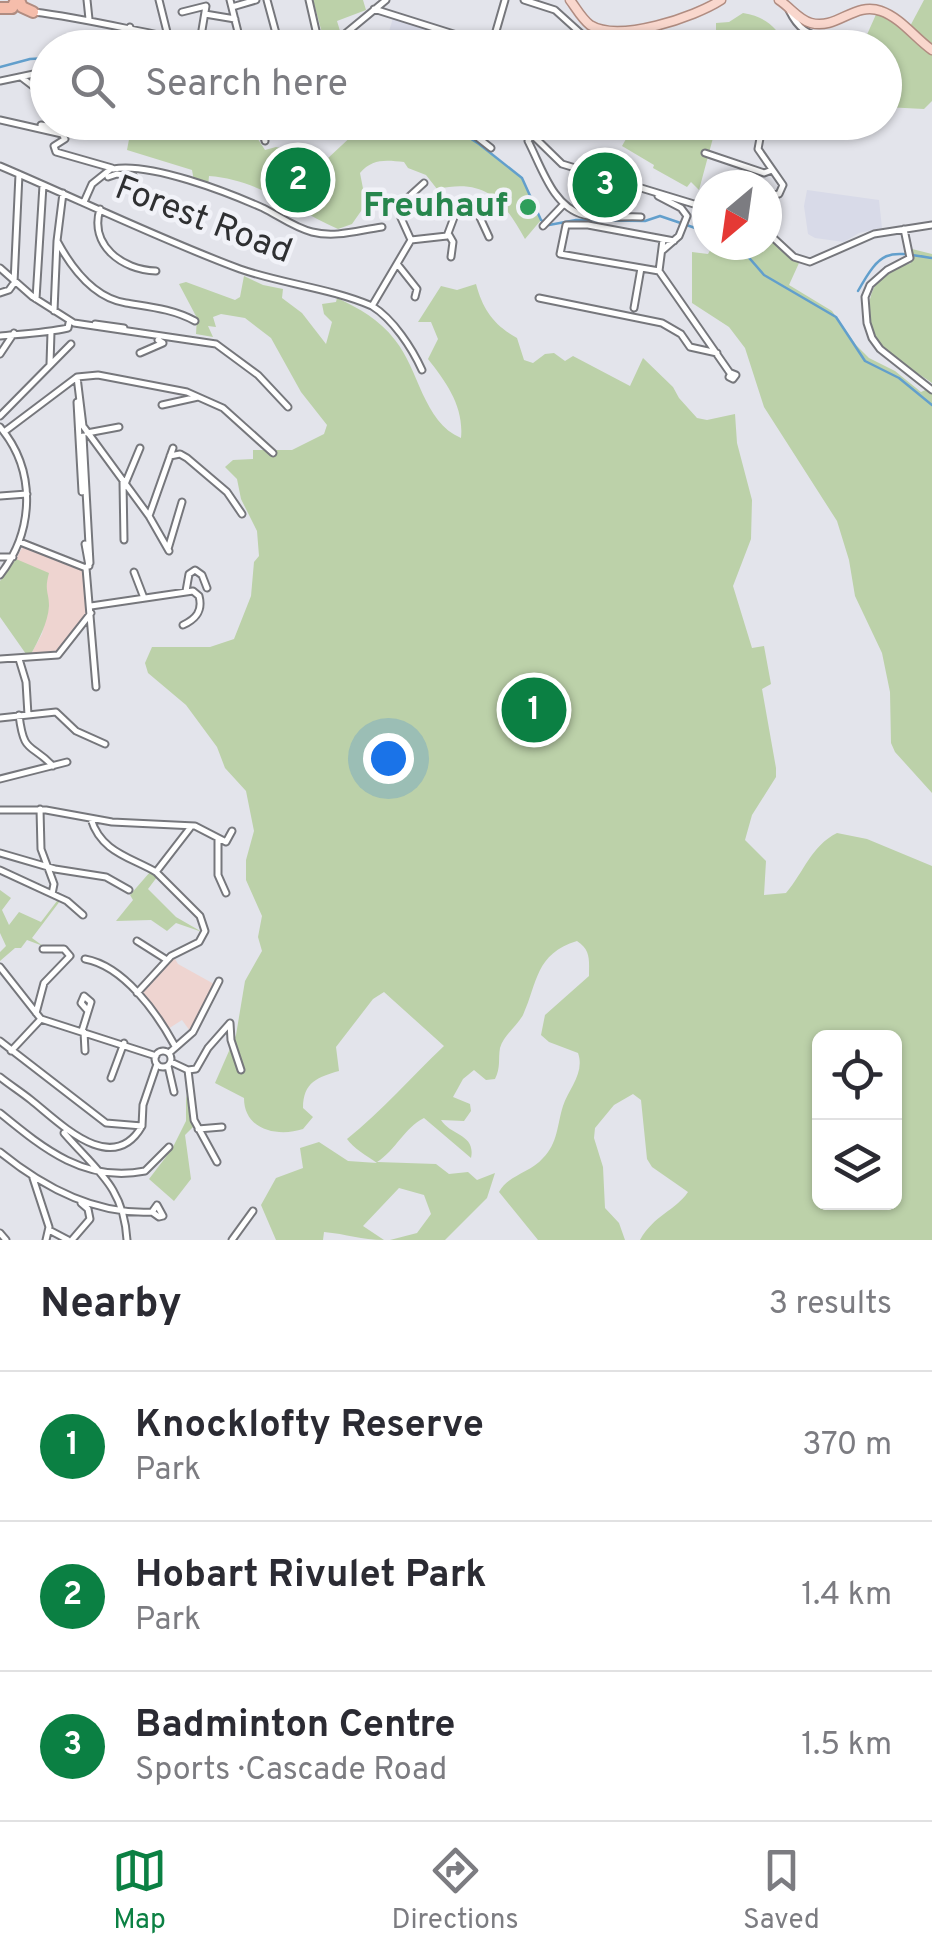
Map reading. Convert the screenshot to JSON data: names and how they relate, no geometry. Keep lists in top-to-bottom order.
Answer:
{
  "streets": {
    "street": ["Forest Road"]
  },
  "places": ["Freuhauf"],
  "north": "bottom left",
  "page": {
    "search": "Search here",
    "pins": ["2", "3", "1"],
    "heading": ["Nearby", "3 results"],
    "list": [
      {
        "mark": "1",
        "name": "Knocklofty Reserve",
        "note": "Park",
        "value": "370 m"
      },
      {
        "mark": "2",
        "name": "Hobart Rivulet Park",
        "note": "Park",
        "value": "1.4 km"
      },
      {
        "mark": "3",
        "name": "Badminton Centre",
        "note": "Sports · Cascade Road",
        "value": "1.5 km"
      }
    ],
    "nav": ["Map", "Directions", "Saved"]
  }
}
